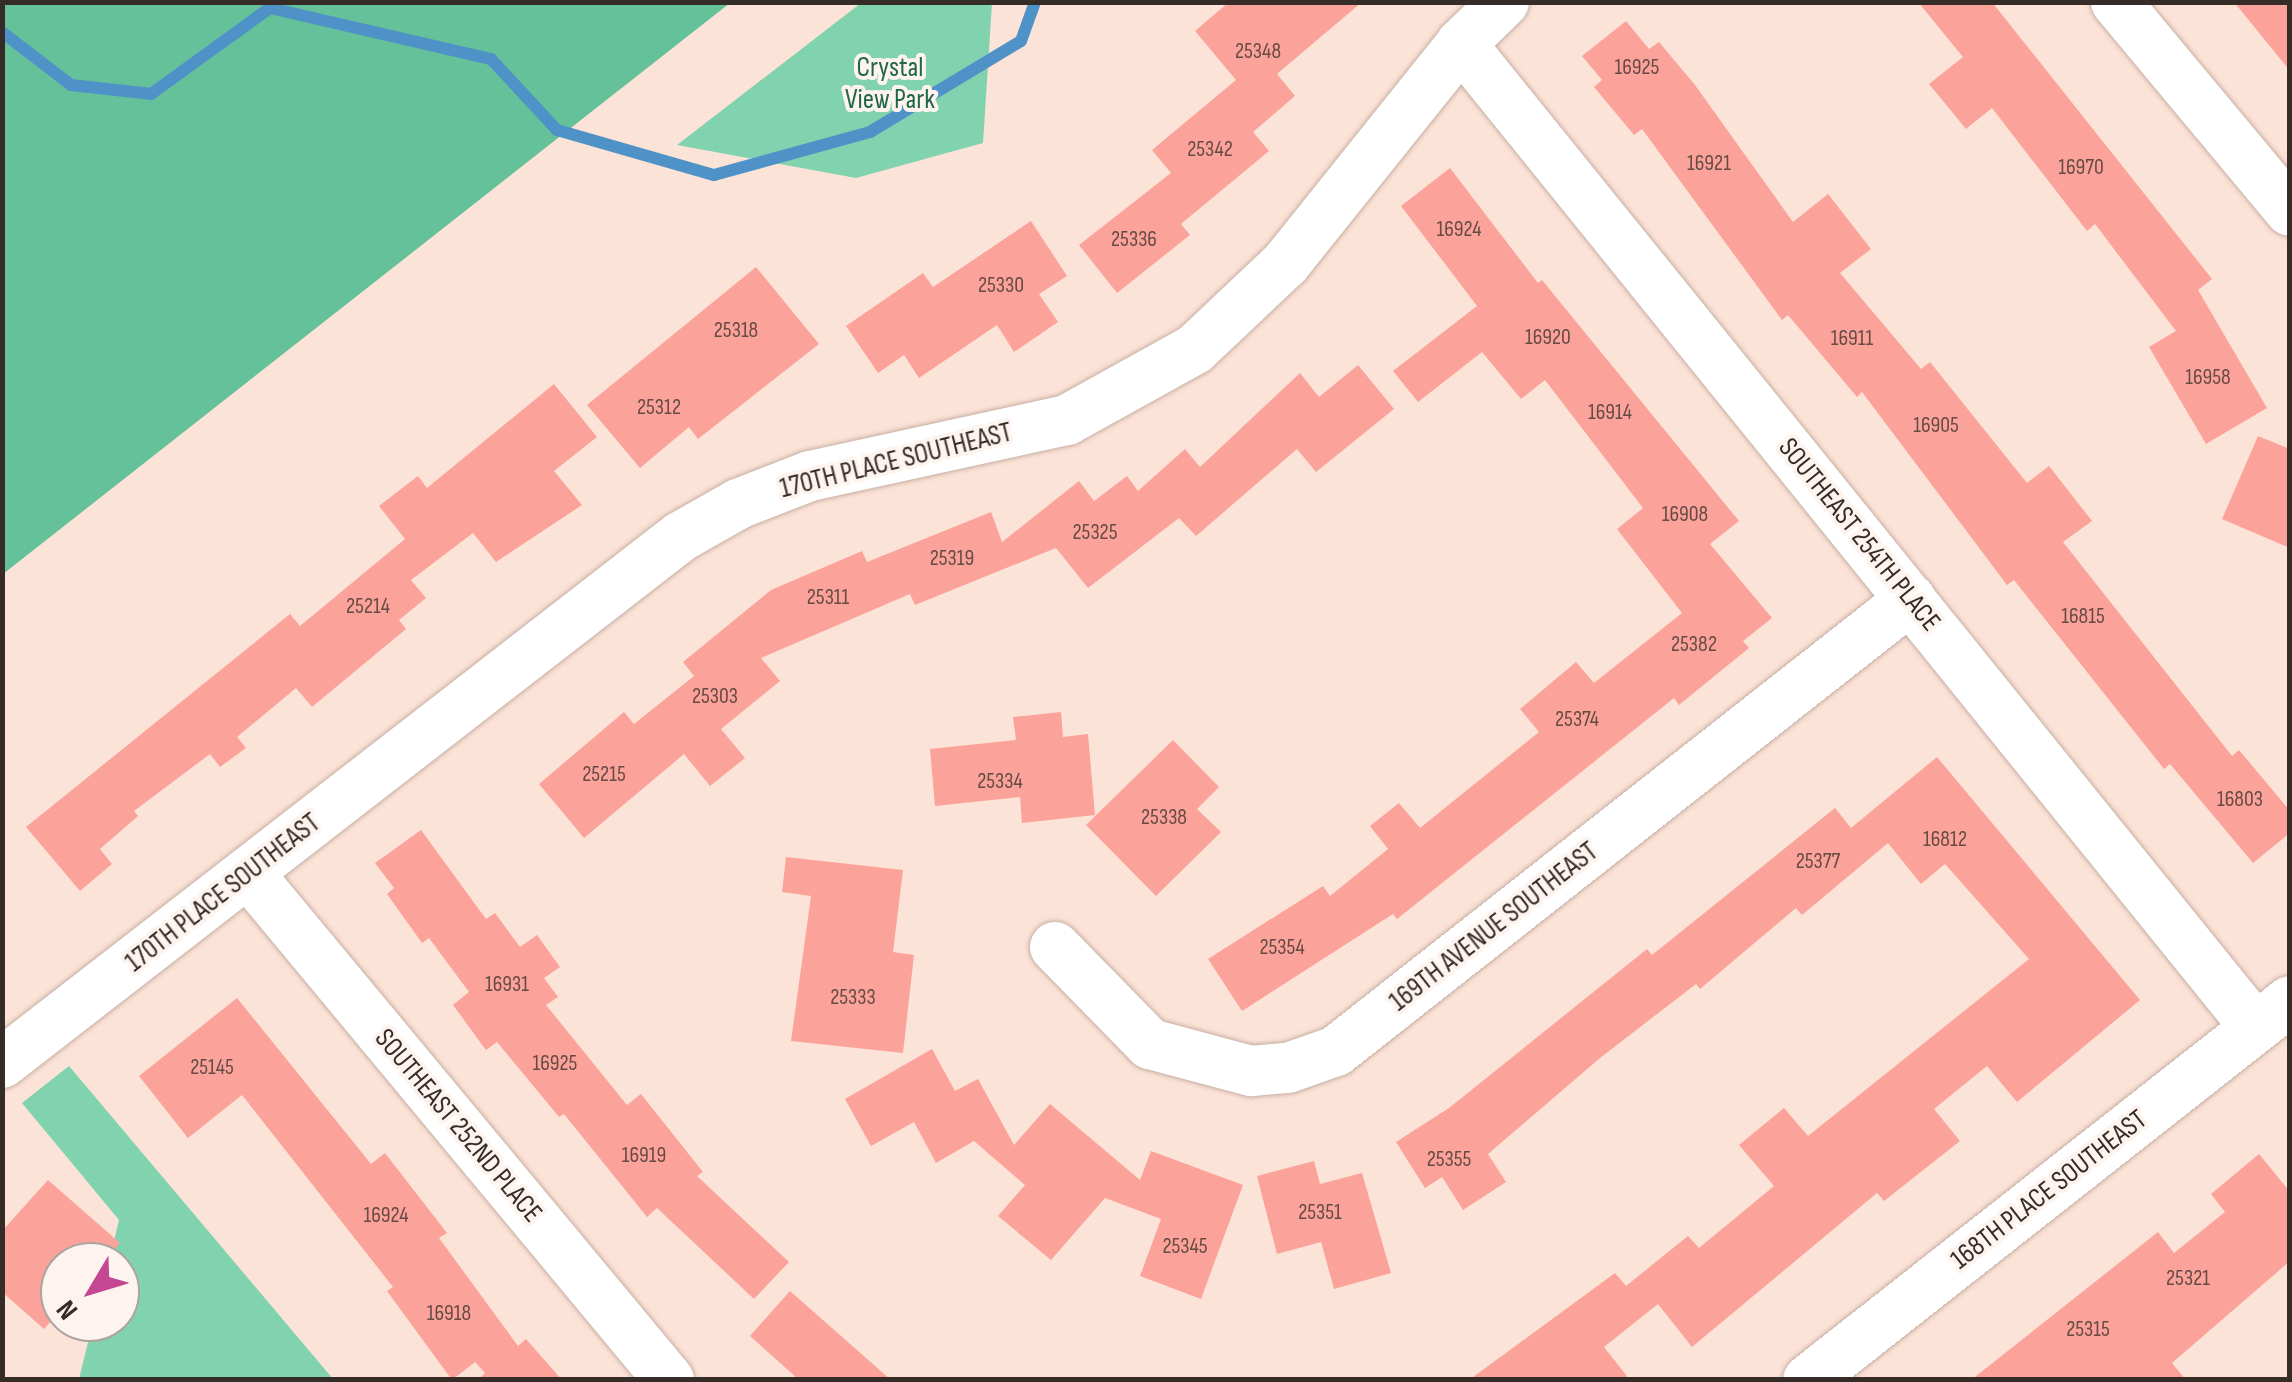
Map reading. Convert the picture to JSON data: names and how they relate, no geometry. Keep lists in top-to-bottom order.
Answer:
{
  "streets": {
    "street": [
      "170TH PLACE SOUTHEAST",
      "SOUTHEAST 254TH PLACE",
      "169TH AVENUE SOUTHEAST",
      "SOUTHEAST 252ND PLACE",
      "168TH PLACE SOUTHEAST"
    ]
  },
  "crossings": [
    ["170TH PLACE SOUTHEAST", "SOUTHEAST 254TH PLACE"],
    ["170TH PLACE SOUTHEAST", "SOUTHEAST 252ND PLACE"],
    ["SOUTHEAST 254TH PLACE", "169TH AVENUE SOUTHEAST"],
    ["SOUTHEAST 254TH PLACE", "168TH PLACE SOUTHEAST"]
  ],
  "parks": ["Crystal View Park"],
  "house_numbers": [
    "25348",
    "16925",
    "25342",
    "16921",
    "16970",
    "16924",
    "25336",
    "25330",
    "25318",
    "16920",
    "16911",
    "16958",
    "25312",
    "16914",
    "16905",
    "16908",
    "25325",
    "25319",
    "25311",
    "25214",
    "16815",
    "25382",
    "25303",
    "25374",
    "25215",
    "25334",
    "16803",
    "25338",
    "16812",
    "25377",
    "25354",
    "16931",
    "25333",
    "16925",
    "25145",
    "16919",
    "25355",
    "25351",
    "16924",
    "25345",
    "25321",
    "16918",
    "25315"
  ],
  "north": "bottom left"
}
